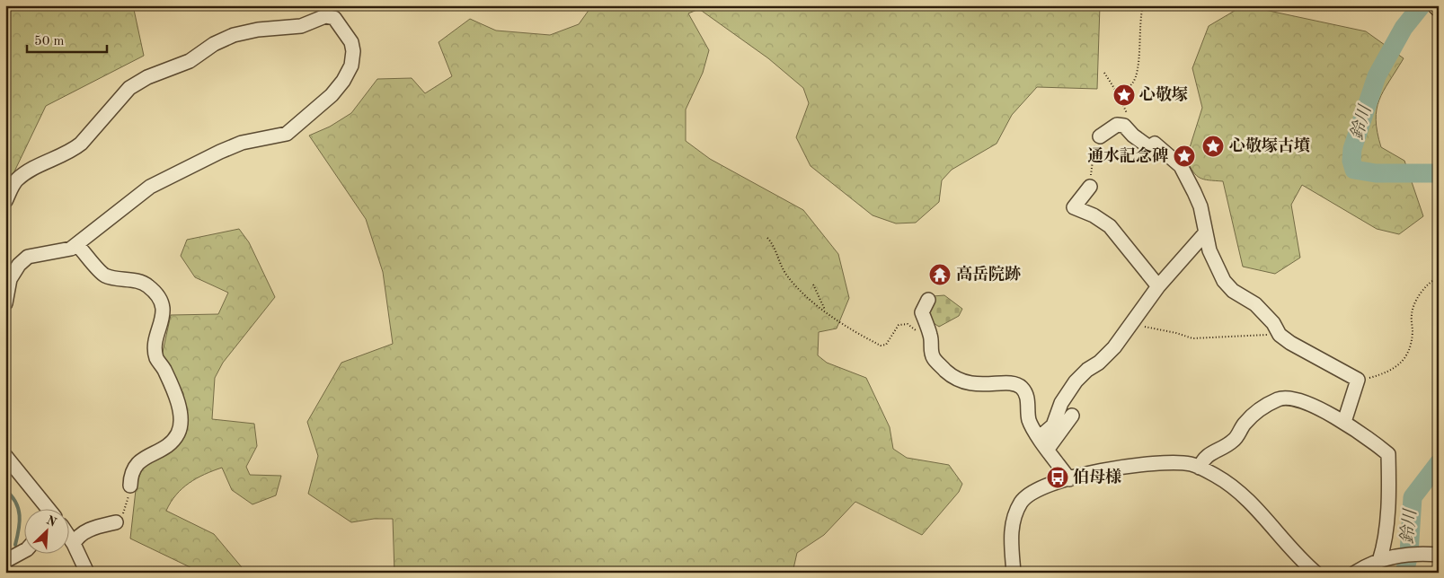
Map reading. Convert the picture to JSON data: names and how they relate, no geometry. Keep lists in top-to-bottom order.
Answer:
{
  "water": ["鈴川"],
  "places": {
    "place": ["心敬塚", "心敬塚古墳", "通水記念碑"],
    "temple": ["高岳院跡"],
    "bus stop": ["伯母様"]
  },
  "scale_bar": "50 m",
  "north": "top right"
}
